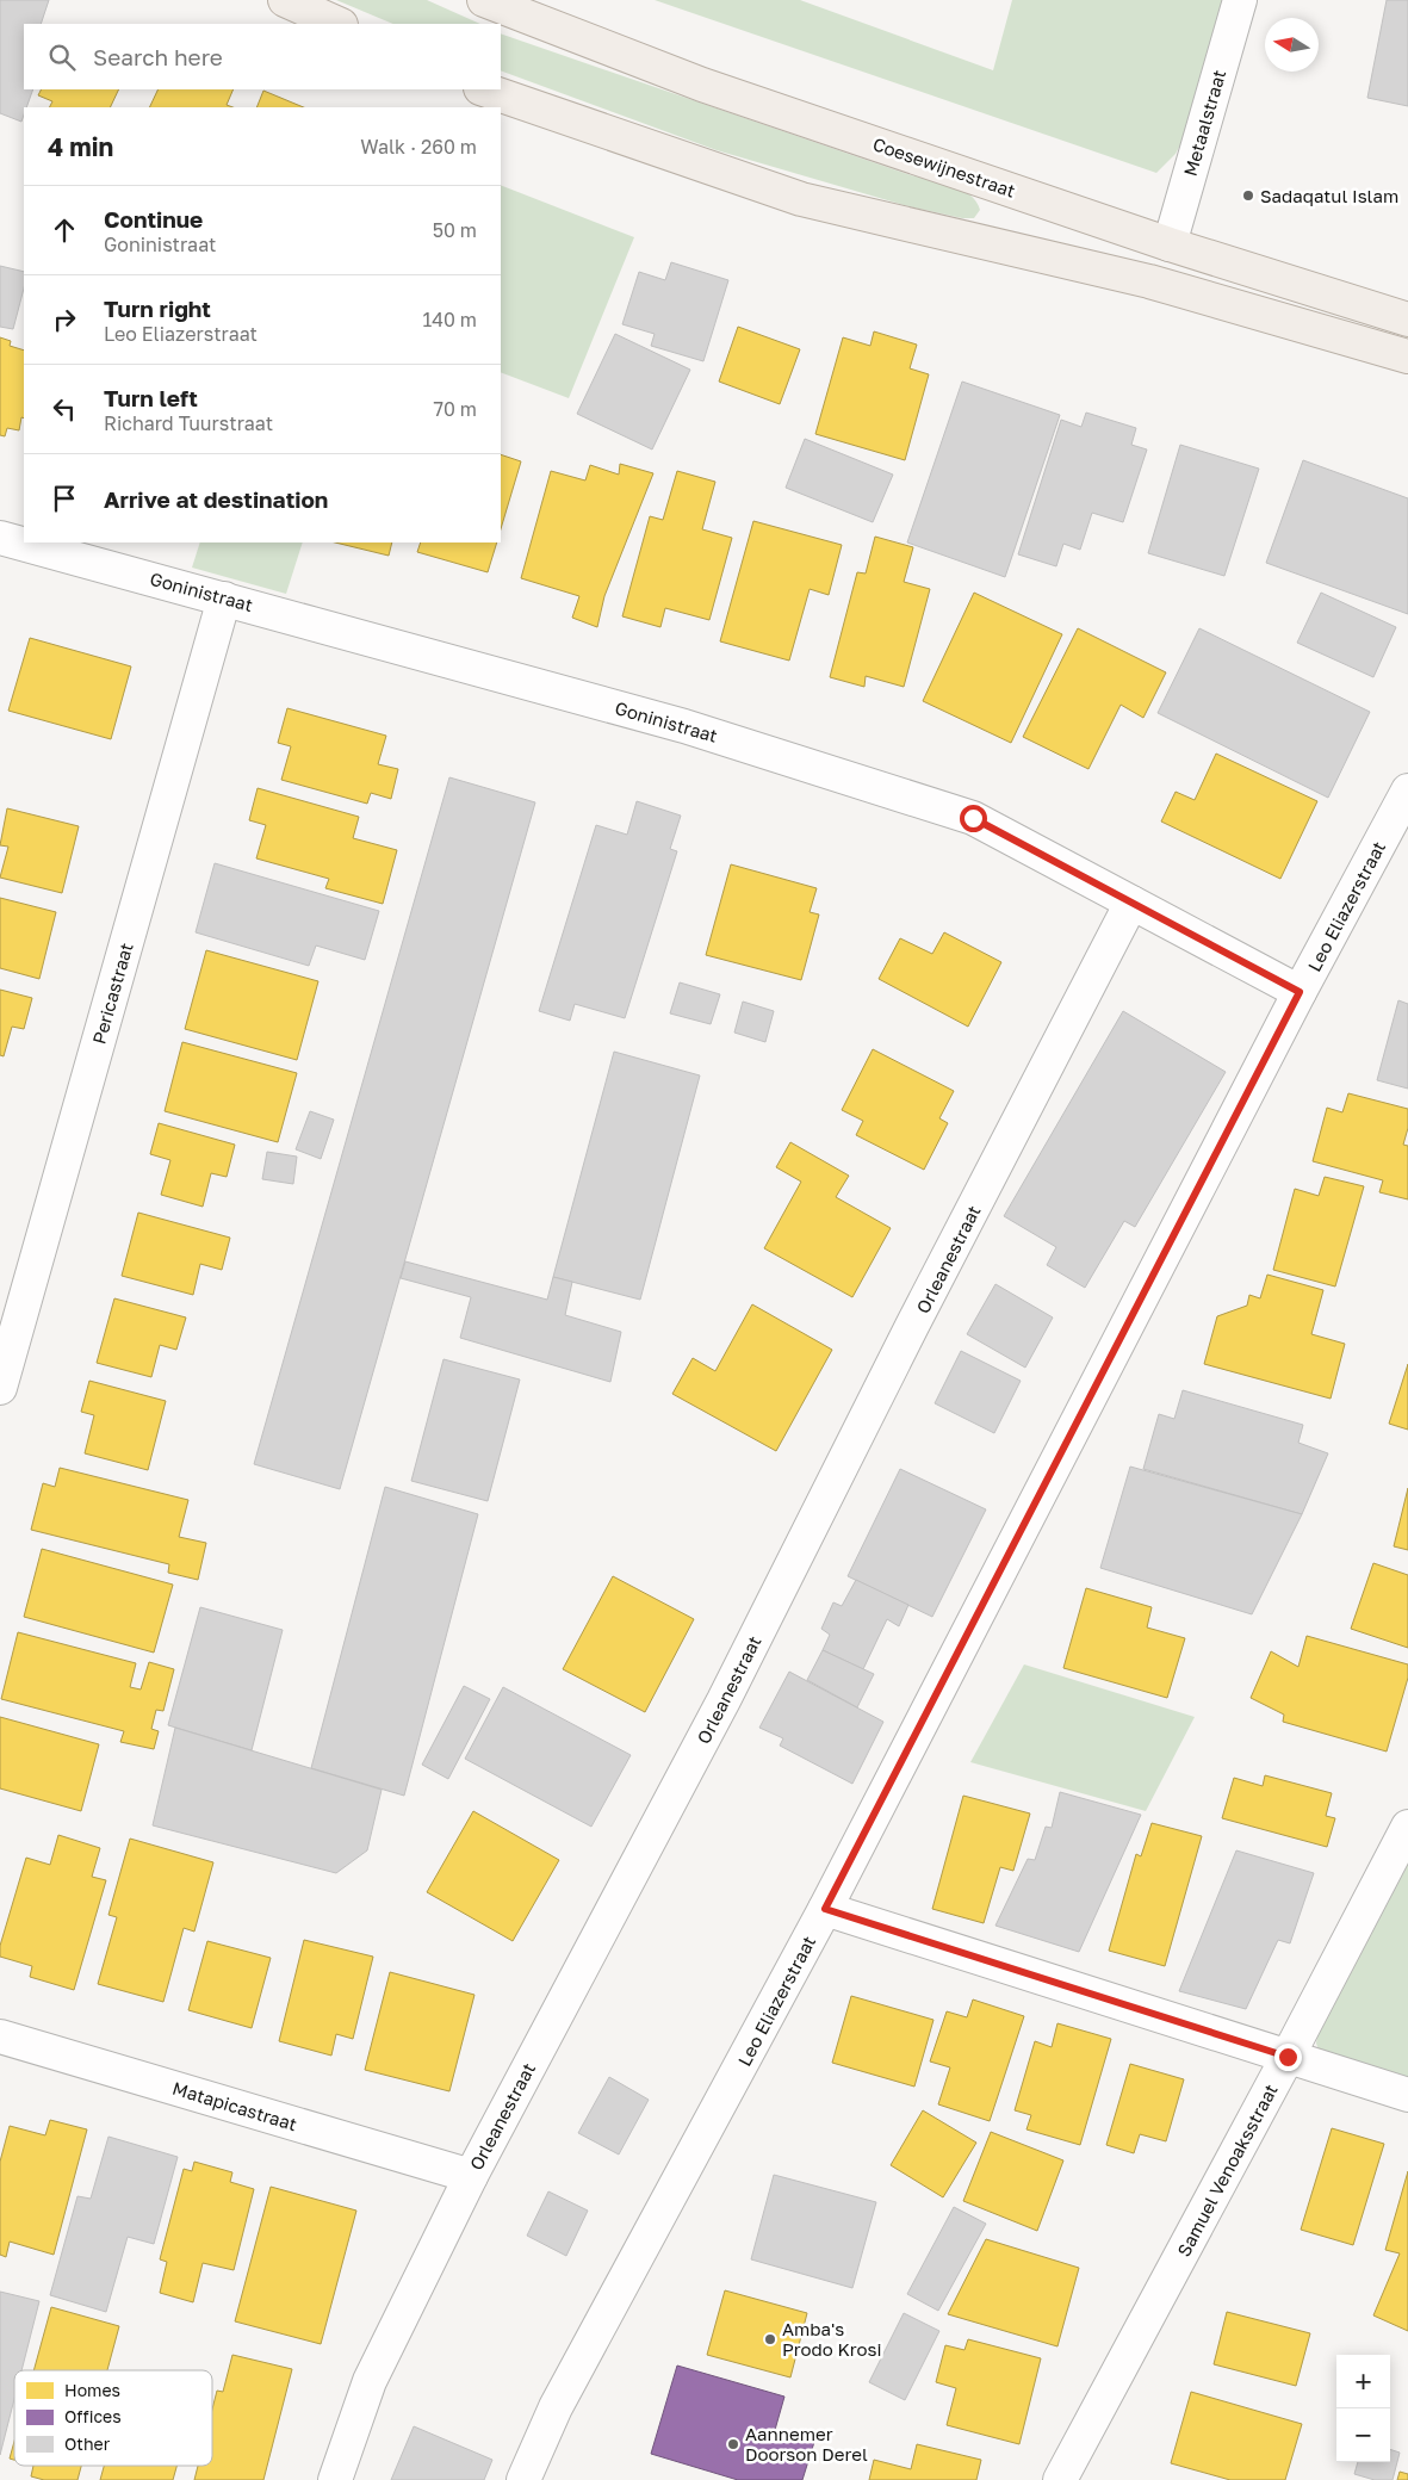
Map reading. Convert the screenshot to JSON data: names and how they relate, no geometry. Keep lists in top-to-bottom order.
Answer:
{
  "streets": {
    "main road": ["Coesewijnestraat"],
    "street": [
      "Metaalstraat",
      "Goninistraat",
      "Leo Eliazerstraat",
      "Pericastraat",
      "Orleanestraat",
      "Matapicastraat",
      "Samuel Venoaksstraat"
    ]
  },
  "crossings": [
    ["Metaalstraat", "Coesewijnestraat"],
    ["Goninistraat", "Leo Eliazerstraat"],
    ["Goninistraat", "Pericastraat"],
    ["Goninistraat", "Orleanestraat"],
    ["Orleanestraat", "Matapicastraat"]
  ],
  "places": ["Sadaqatul Islam", "Amba's Prodo Krosi", "Aannemer Doorson Derel"],
  "legend": ["Homes", "Offices", "Other"],
  "north": "left",
  "page": {
    "search": "Search here",
    "heading": ["4 min", "Walk · 260 m"],
    "list": [
      ["Continue", "Goninistraat", "50 m"],
      ["Turn right", "Leo Eliazerstraat", "140 m"],
      ["Turn left", "Richard Tuurstraat", "70 m"],
      "Arrive at destination"
    ],
    "map_buttons": ["+", "−"]
  }
}
